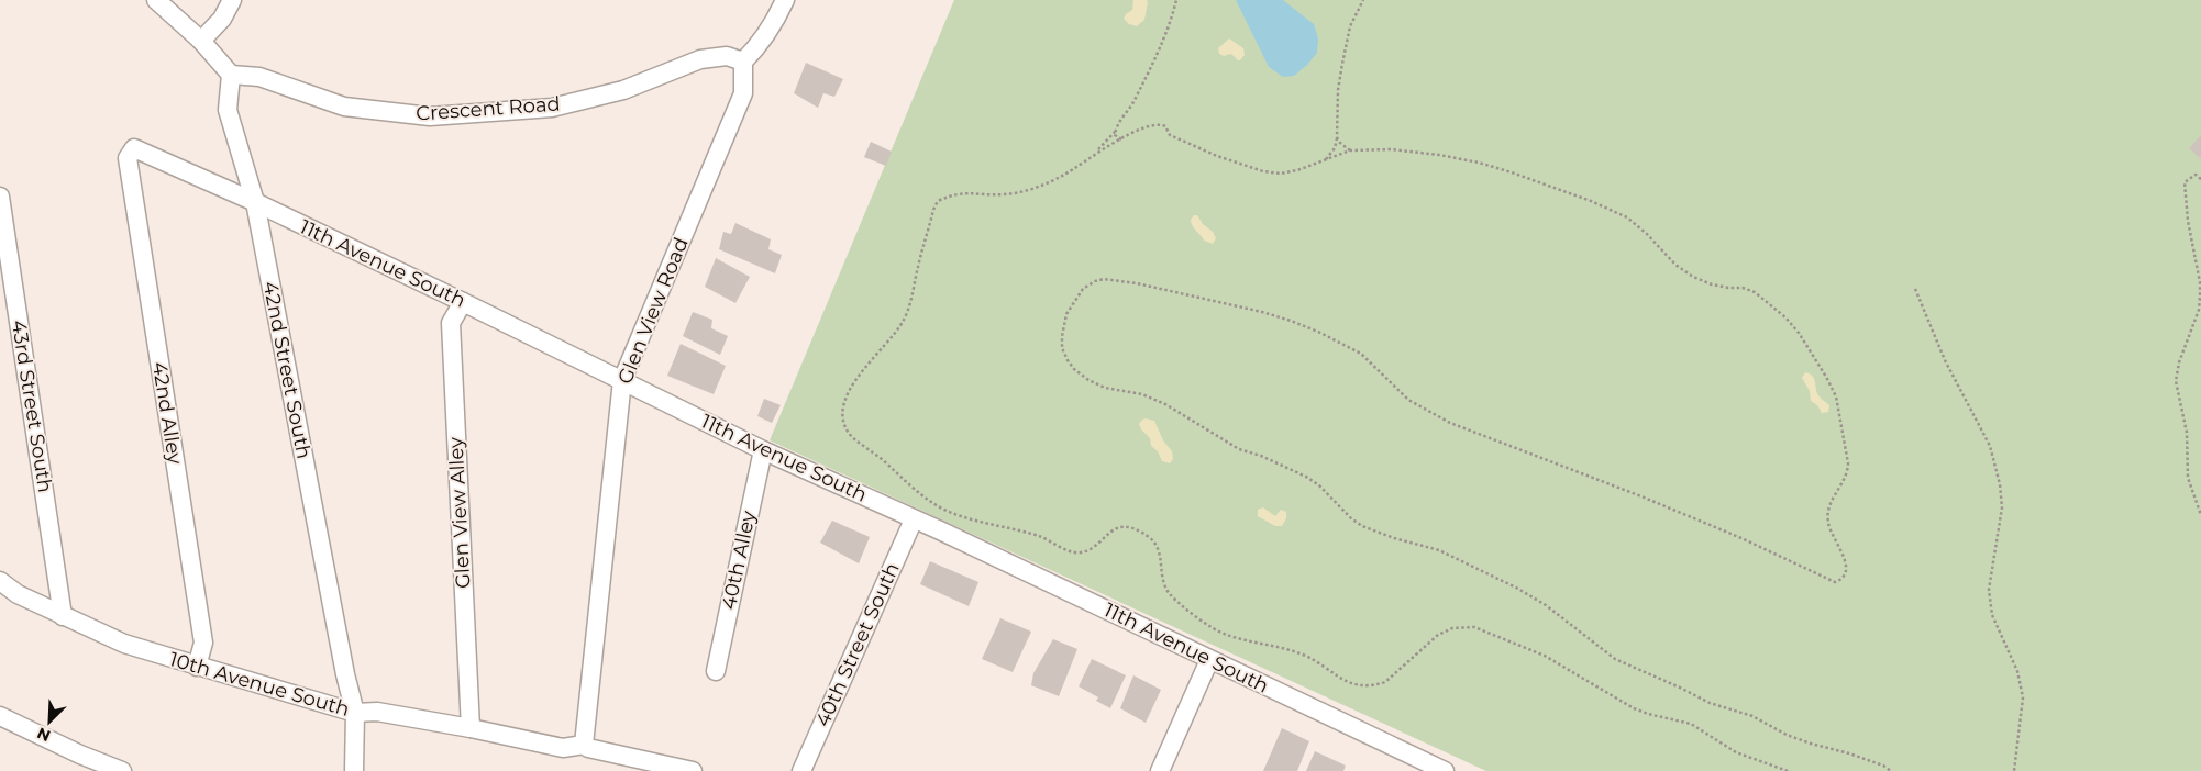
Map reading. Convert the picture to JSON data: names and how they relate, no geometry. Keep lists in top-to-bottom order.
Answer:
{
  "streets": {
    "street": [
      "Crescent Road",
      "11th Avenue South",
      "Glen View Road",
      "42nd Street South",
      "43rd Street South",
      "42nd Alley",
      "Glen View Alley",
      "40th Alley",
      "40th Street South",
      "10th Avenue South"
    ]
  },
  "crossings": [
    ["Crescent Road", "Glen View Road"],
    ["Crescent Road", "42nd Street South"],
    ["11th Avenue South", "Glen View Road"],
    ["11th Avenue South", "42nd Street South"],
    ["11th Avenue South", "42nd Alley"],
    ["11th Avenue South", "Glen View Alley"],
    ["11th Avenue South", "40th Alley"],
    ["11th Avenue South", "40th Street South"],
    ["Glen View Road", "10th Avenue South"],
    ["42nd Street South", "10th Avenue South"],
    ["43rd Street South", "10th Avenue South"],
    ["42nd Alley", "10th Avenue South"],
    ["Glen View Alley", "10th Avenue South"]
  ],
  "north": "bottom left"
}
